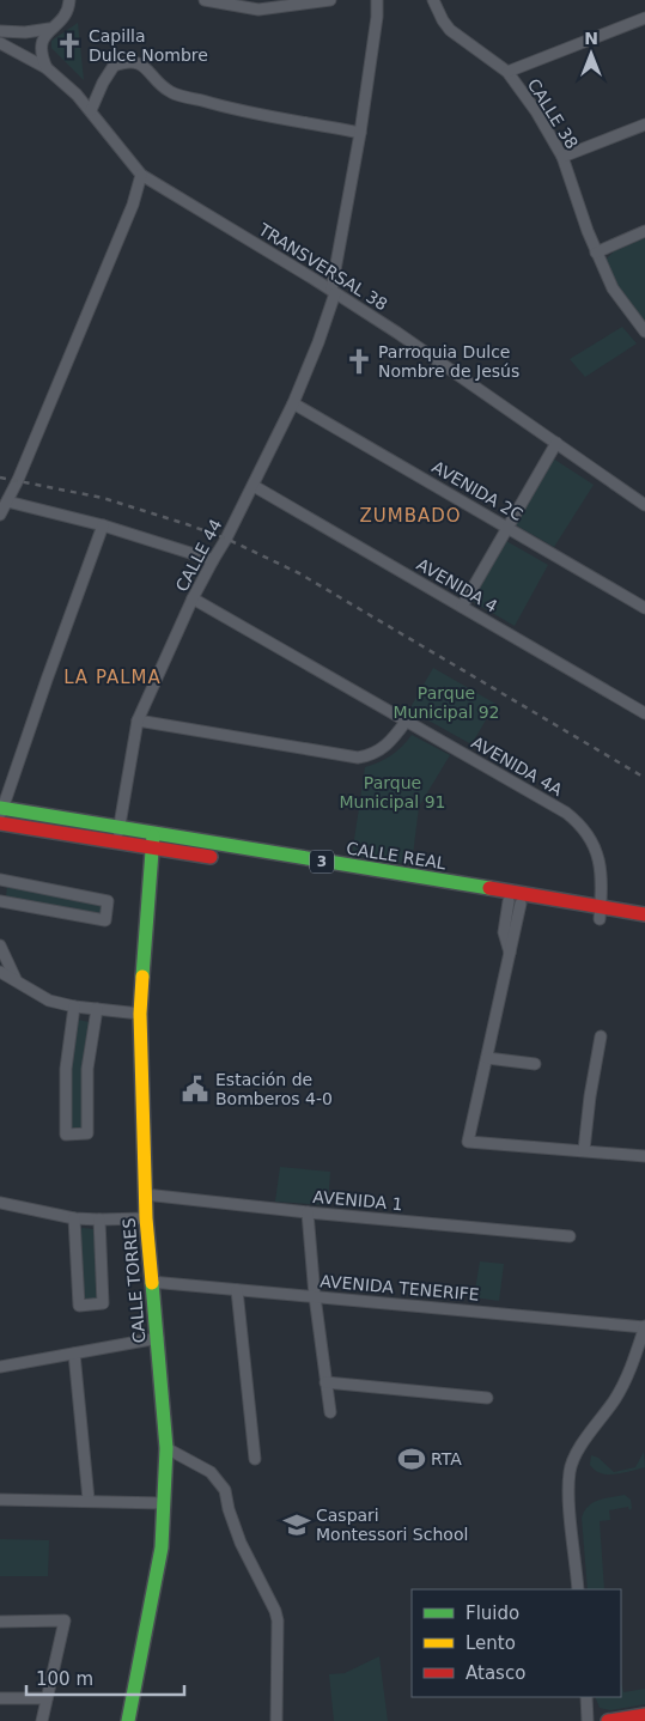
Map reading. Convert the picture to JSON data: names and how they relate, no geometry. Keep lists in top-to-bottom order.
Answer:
{
  "streets": {
    "main road": ["CALLE REAL", "3", "CALLE TORRES"],
    "street": [
      "CALLE 38",
      "TRANSVERSAL 38",
      "AVENIDA 2C",
      "CALLE 44",
      "AVENIDA 4",
      "AVENIDA 4A",
      "AVENIDA 1",
      "AVENIDA TENERIFE"
    ]
  },
  "crossings": [
    ["TRANSVERSAL 38", "CALLE 44"],
    ["AVENIDA 2C", "CALLE 44"],
    ["CALLE 44", "AVENIDA 4"],
    ["CALLE 44", "AVENIDA 4A"],
    ["CALLE 44", "CALLE REAL"],
    ["AVENIDA 4A", "CALLE REAL"],
    ["CALLE REAL", "CALLE TORRES"],
    ["AVENIDA 1", "CALLE TORRES"],
    ["CALLE TORRES", "AVENIDA TENERIFE"]
  ],
  "districts": ["ZUMBADO", "LA PALMA"],
  "parks": ["Parque Municipal 92", "Parque Municipal 91"],
  "places": {
    "church": ["Capilla Dulce Nombre", "Parroquia Dulce Nombre de Jesús"],
    "public building": ["Estación de Bomberos 4-0"],
    "sports": ["RTA"],
    "school or university": ["Caspari Montessori School"]
  },
  "legend": ["Fluido", "Lento", "Atasco"],
  "scale_bar": "100 m",
  "north": "top"
}
